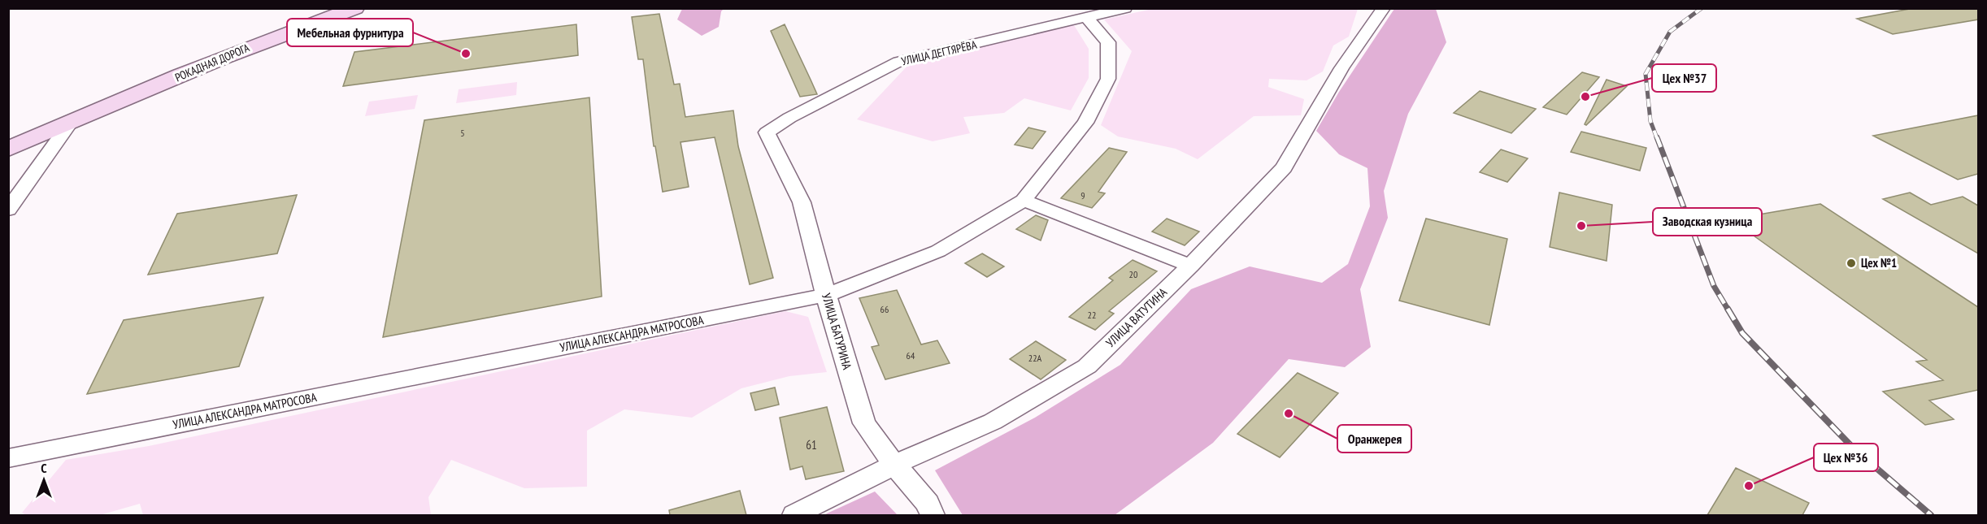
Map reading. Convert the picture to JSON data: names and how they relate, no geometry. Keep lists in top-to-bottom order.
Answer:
{
  "streets": {
    "main road": ["РОКАДНАЯ ДОРОГА"],
    "street": [
      "УЛИЦА ДЕГТЯРЁВА",
      "УЛИЦА ВАТУТИНА",
      "УЛИЦА БАТУРИНА",
      "УЛИЦА АЛЕКСАНДРА МАТРОСОВА"
    ]
  },
  "crossings": [
    ["УЛИЦА ДЕГТЯРЁВА", "УЛИЦА БАТУРИНА"],
    ["УЛИЦА ДЕГТЯРЁВА", "УЛИЦА АЛЕКСАНДРА МАТРОСОВА"],
    ["УЛИЦА ВАТУТИНА", "УЛИЦА БАТУРИНА"],
    ["УЛИЦА БАТУРИНА", "УЛИЦА АЛЕКСАНДРА МАТРОСОВА"]
  ],
  "places": [
    "Мебельная фурнитура",
    "Цех №37",
    "Заводская кузница",
    "Цех №1",
    "Оранжерея",
    "Цех №36"
  ],
  "house_numbers": [
    "5",
    "9",
    "20",
    "66",
    "22",
    "64",
    "22А",
    "61"
  ],
  "north": "top"
}
